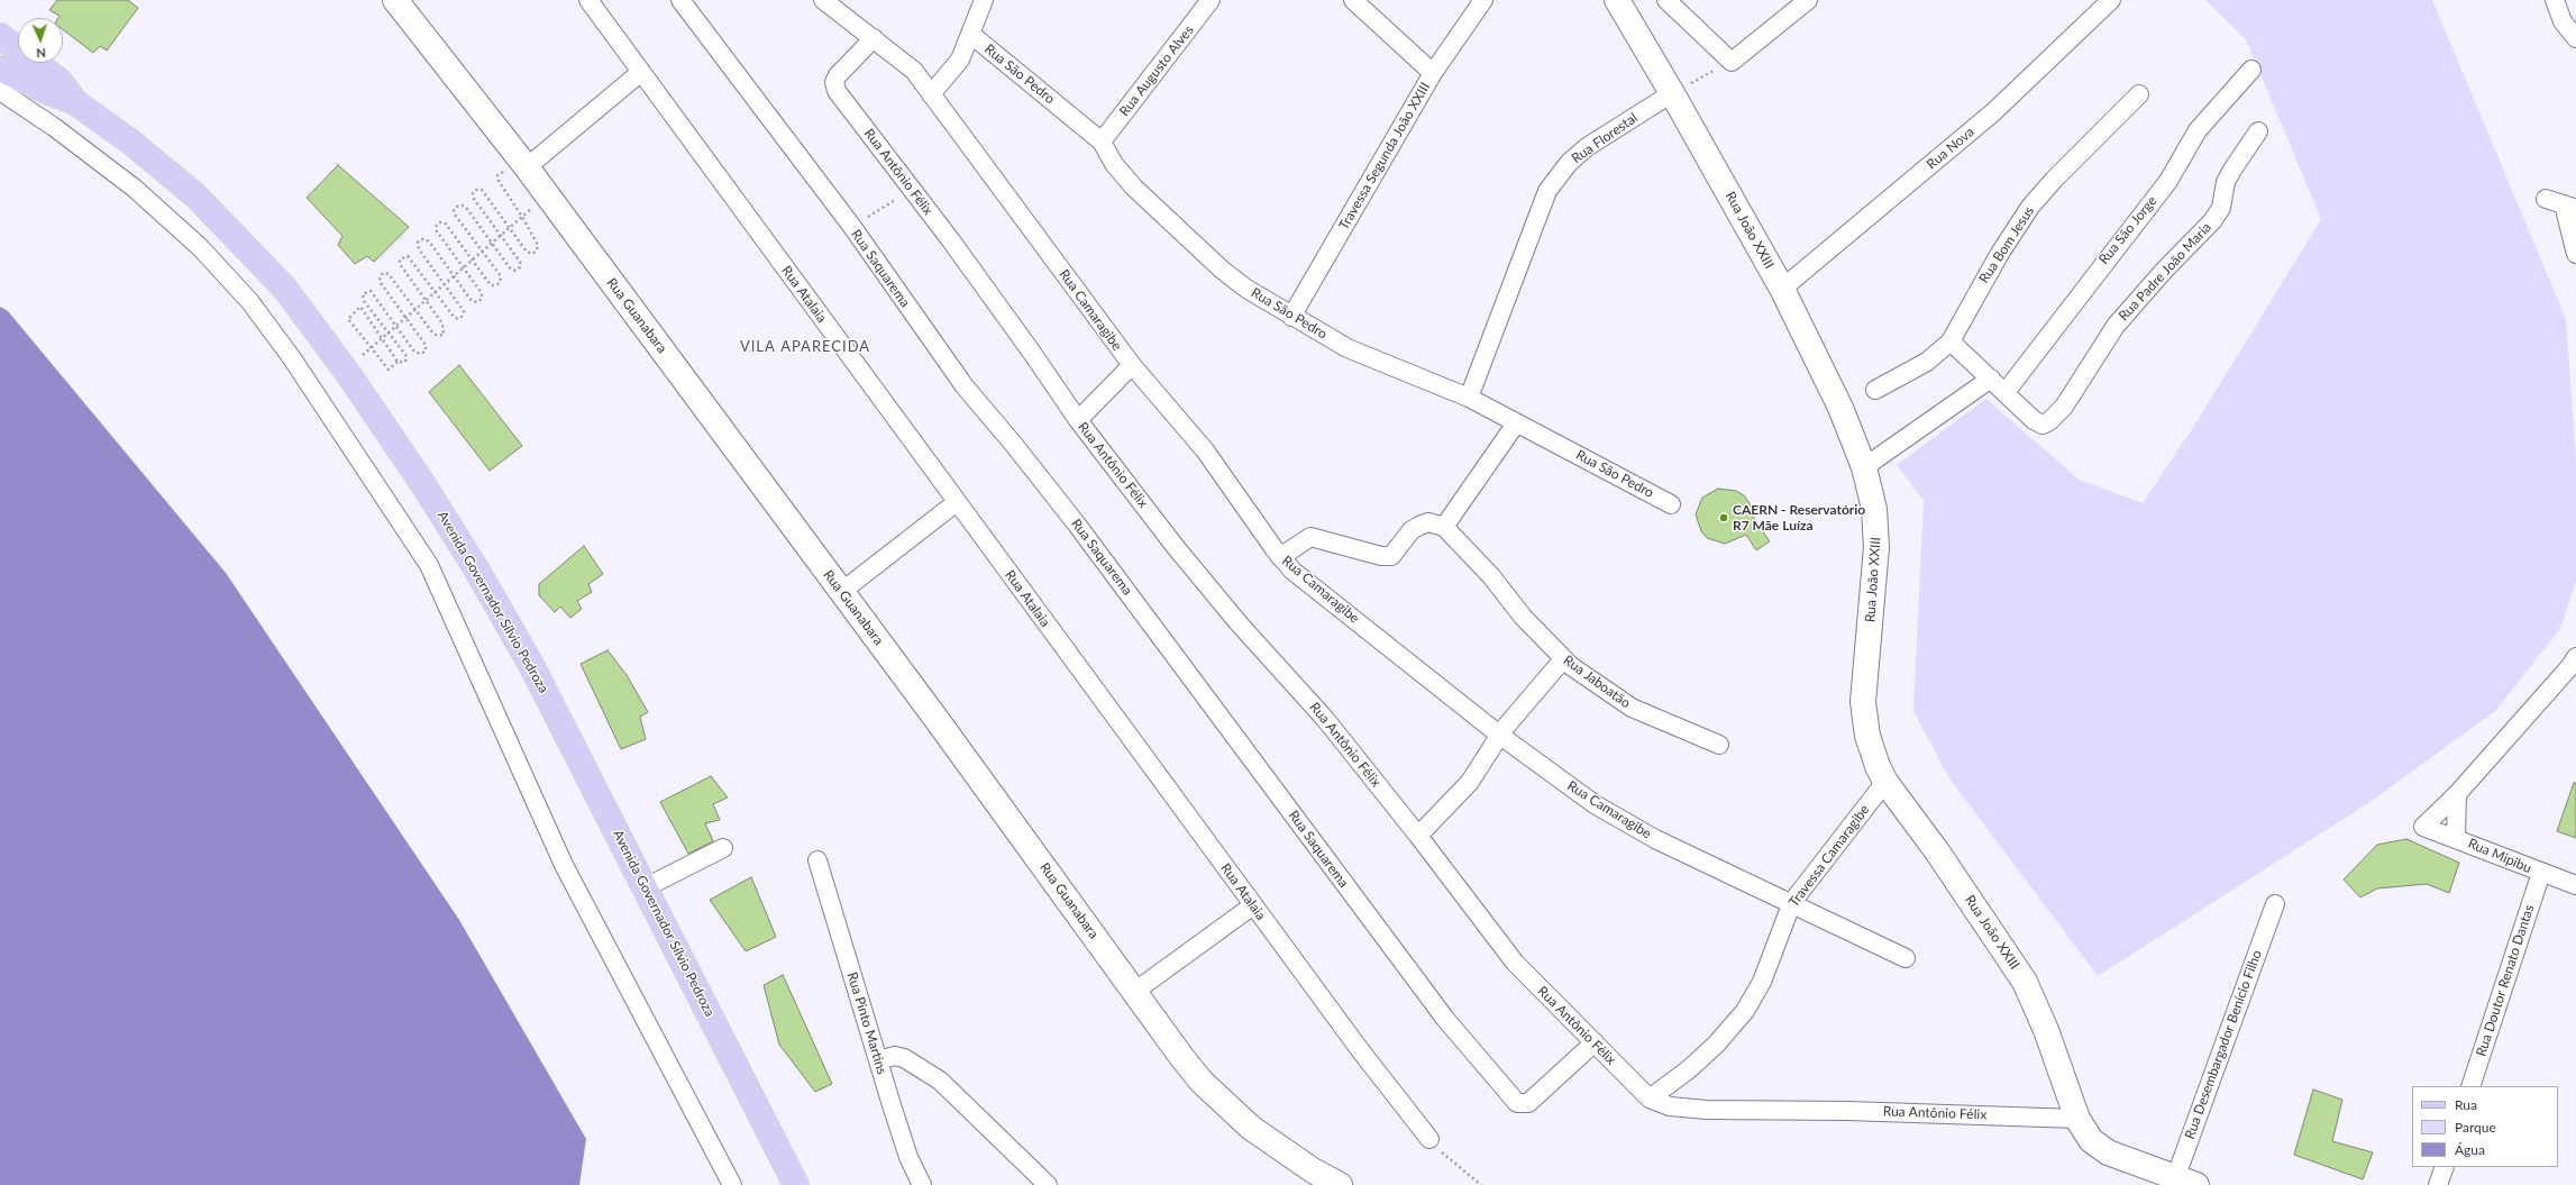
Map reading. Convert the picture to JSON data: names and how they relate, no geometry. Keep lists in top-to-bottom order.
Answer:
{
  "streets": {
    "main road": ["Avenida Governador Sílvio Pedroza"],
    "street": [
      "Rua Augusto Alves",
      "Rua São Pedro",
      "Rua Florestal",
      "Rua Nova",
      "Travessa Segunda João XXIII",
      "Rua Antônio Félix",
      "Rua João XXIII",
      "Rua São Jorge",
      "Rua Bom Jesus",
      "Rua Saquarema",
      "Rua Padre João Maria",
      "Rua Atalaia",
      "Rua Camaragibe",
      "Rua Guanabara",
      "Rua Jaboatão",
      "Travessa Camaragibe",
      "Rua Mipibu",
      "Rua Doutor Renato Dantas",
      "Rua Pinto Martins",
      "Rua Desembargador Benício Filho"
    ]
  },
  "crossings": [
    ["Rua Augusto Alves", "Rua São Pedro"],
    ["Rua São Pedro", "Rua Florestal"],
    ["Rua São Pedro", "Travessa Segunda João XXIII"],
    ["Rua Florestal", "Rua João XXIII"],
    ["Rua Nova", "Rua João XXIII"],
    ["Rua Antônio Félix", "Rua João XXIII"],
    ["Rua Antônio Félix", "Rua Saquarema"],
    ["Rua Antônio Félix", "Rua Camaragibe"],
    ["Rua Antônio Félix", "Travessa Camaragibe"],
    ["Rua João XXIII", "Travessa Camaragibe"],
    ["Rua João XXIII", "Rua Desembargador Benício Filho"],
    ["Rua São Jorge", "Rua Padre João Maria"],
    ["Rua Camaragibe", "Travessa Camaragibe"],
    ["Rua Mipibu", "Rua Doutor Renato Dantas"]
  ],
  "districts": ["VILA APARECIDA"],
  "places": ["CAERN - Reservatório R7 Mãe Luíza"],
  "legend": ["Rua", "Parque", "Água"],
  "north": "bottom"
}
